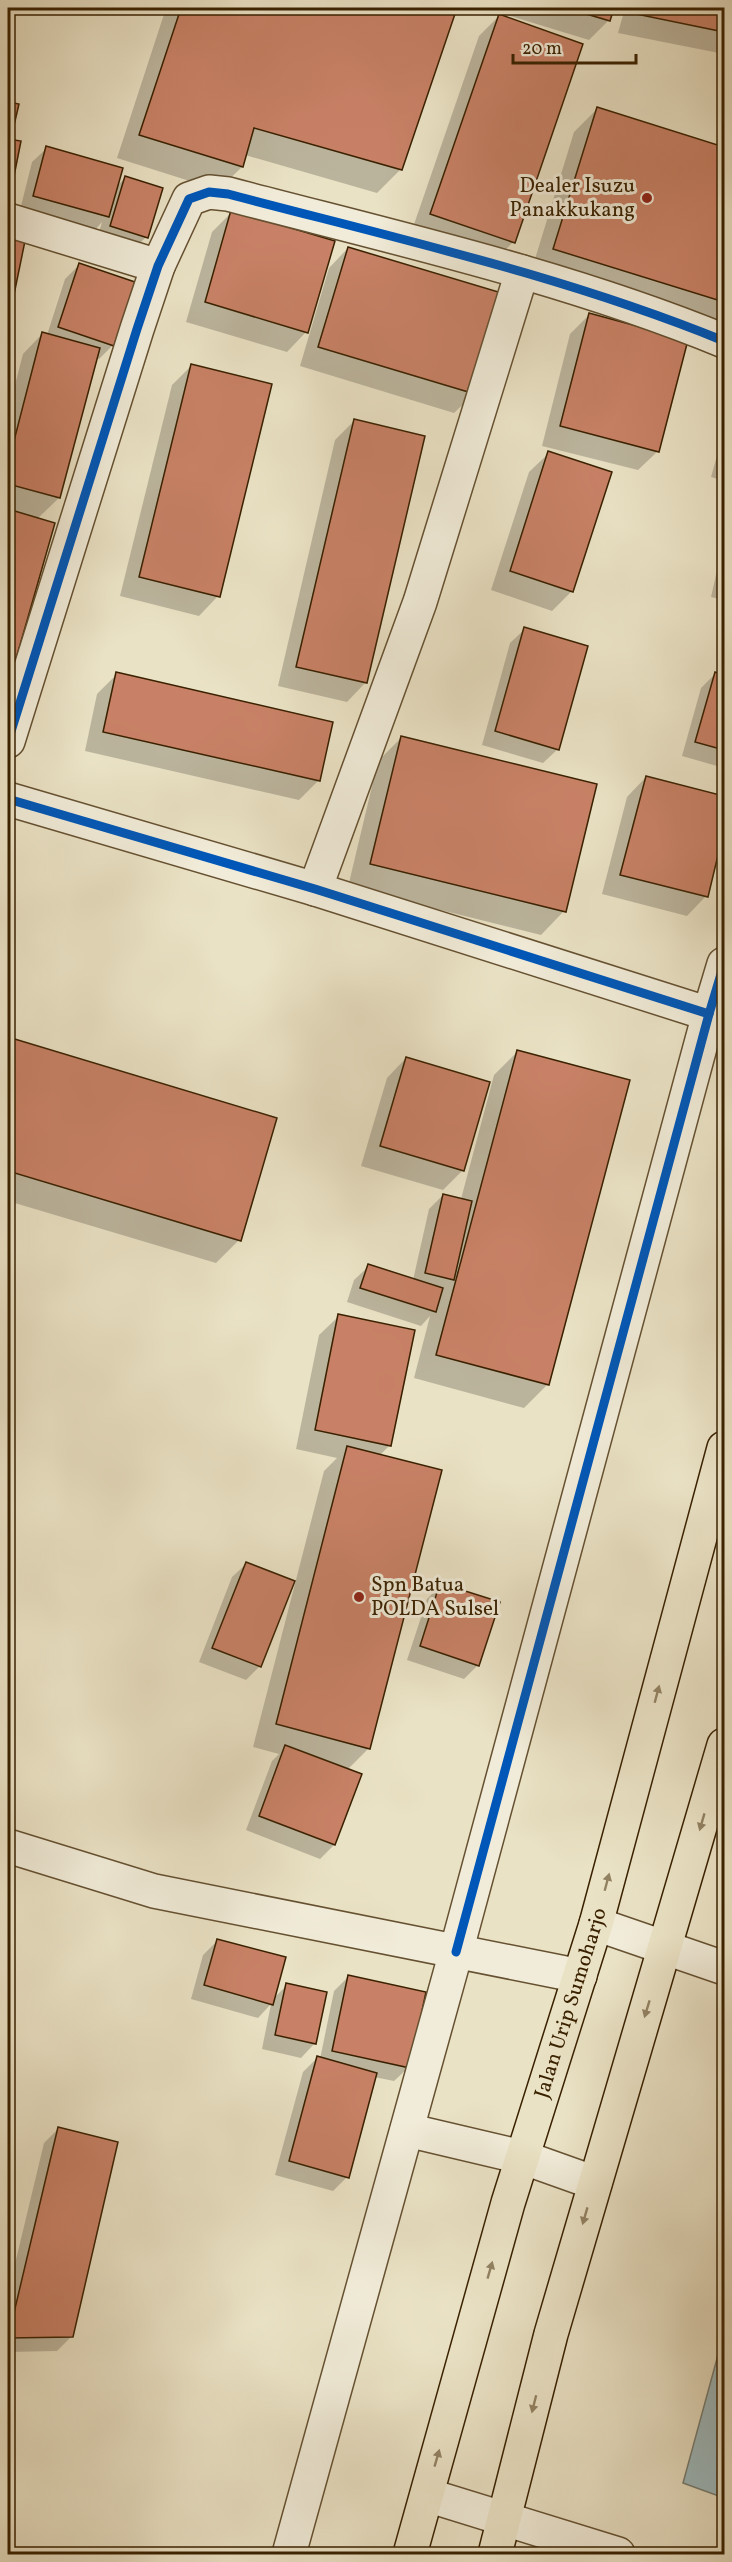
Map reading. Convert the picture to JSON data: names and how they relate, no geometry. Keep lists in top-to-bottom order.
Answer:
{
  "streets": {
    "highway": ["Jalan Urip Sumoharjo"]
  },
  "places": ["Dealer Isuzu Panakkukang", "Spn Batua POLDA Sulsel"],
  "scale_bar": "20 m"
}
